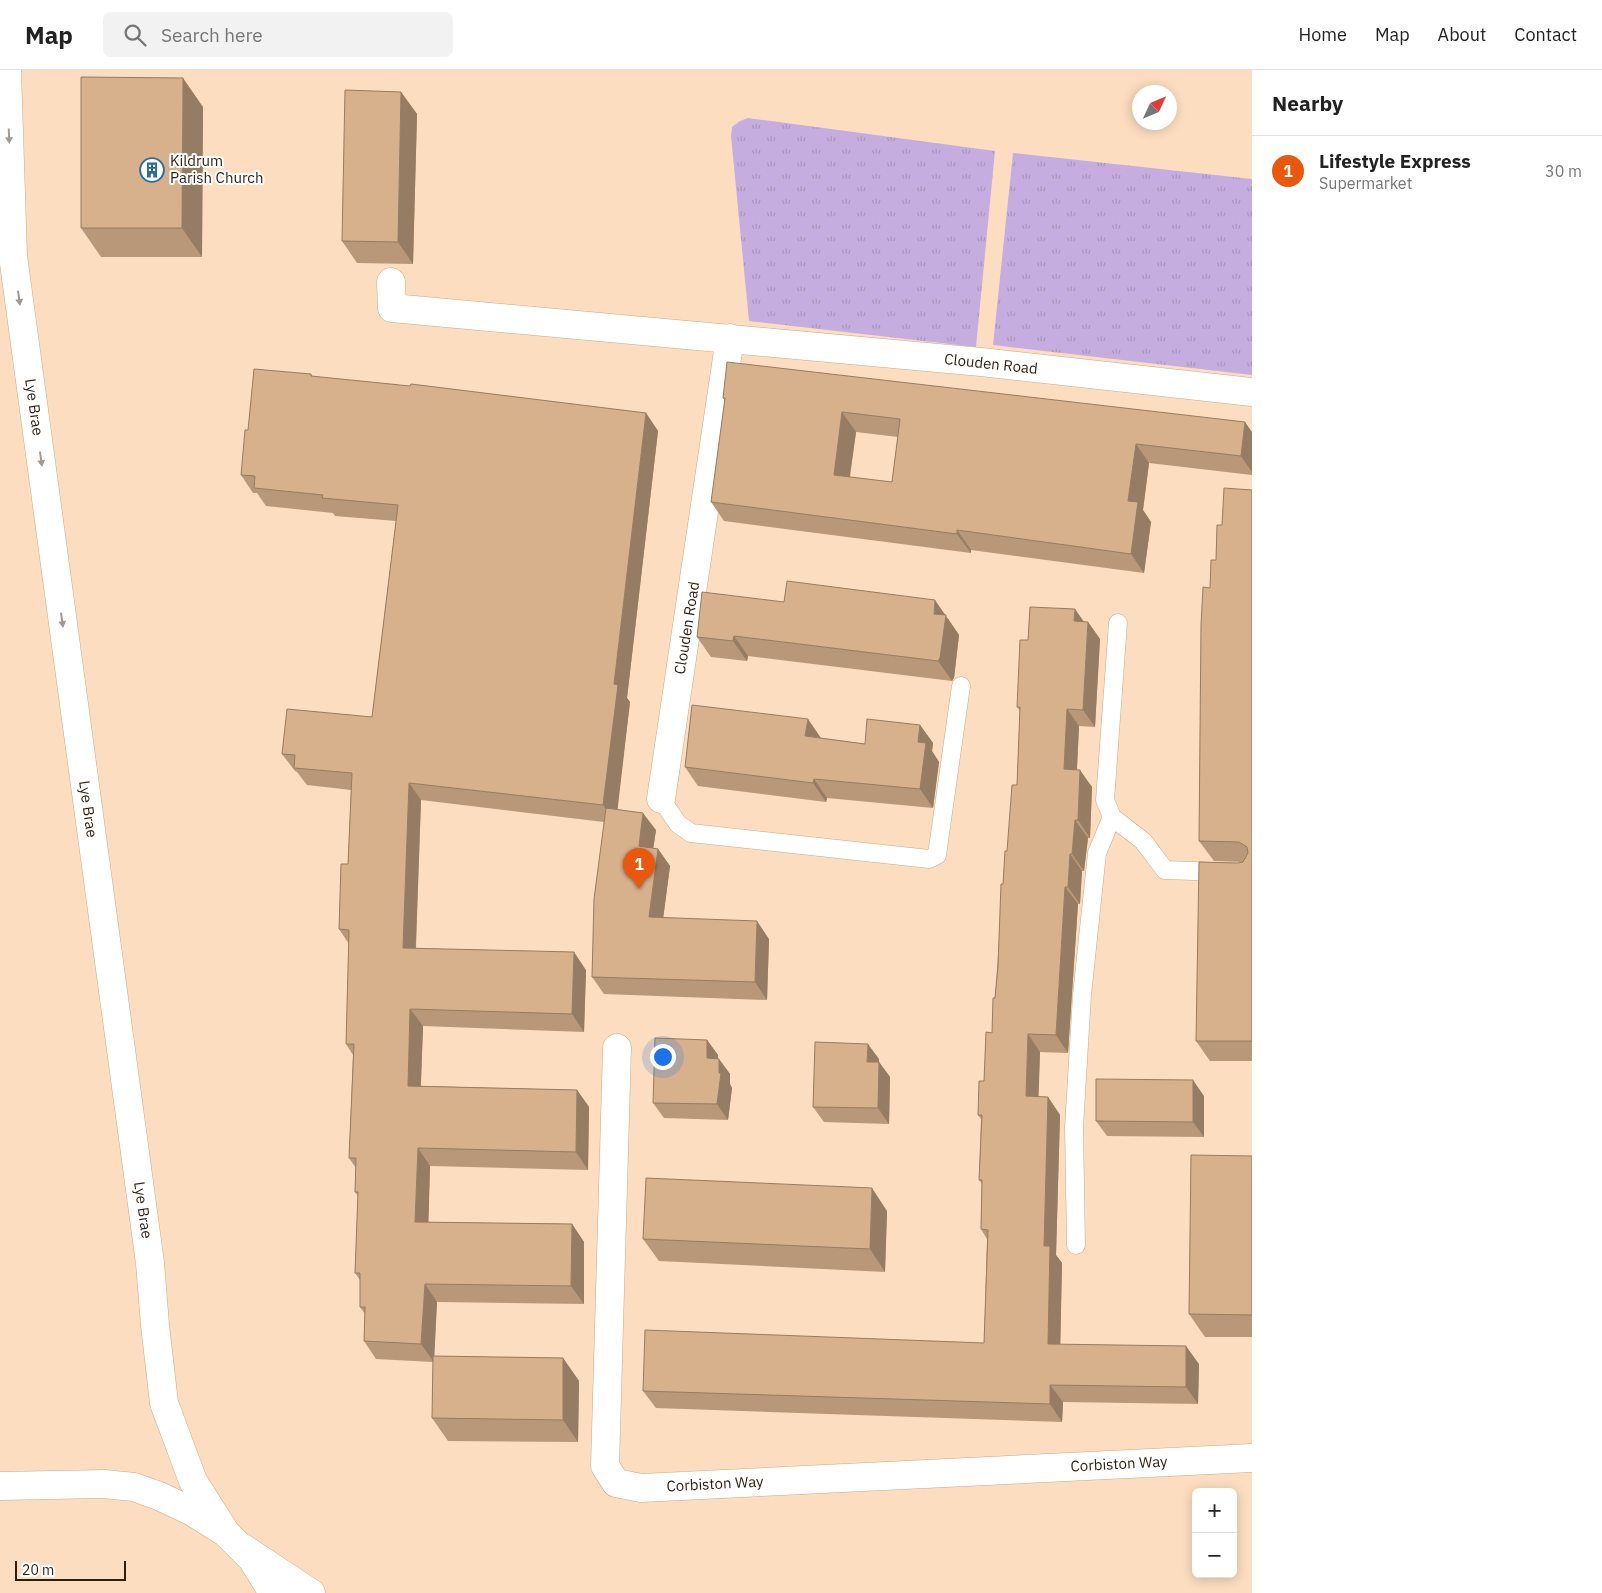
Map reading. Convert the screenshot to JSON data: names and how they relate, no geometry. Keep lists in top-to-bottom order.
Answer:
{
  "streets": {
    "street": ["Clouden Road", "Lye Brae", "Corbiston Way"]
  },
  "one_way": ["Lye Brae"],
  "places": {
    "building": ["Kildrum Parish Church"]
  },
  "scale_bar": "20 m",
  "north": "top right",
  "page": {
    "header": "Map",
    "search": "Search here",
    "nav": [
      "Home",
      "Map",
      "About",
      "Contact"
    ],
    "heading": "Nearby",
    "list": [
      {
        "mark": "1",
        "name": "Lifestyle Express",
        "note": "Supermarket",
        "value": "30 m"
      }
    ],
    "pins": "1",
    "map_buttons": ["+", "−"],
    "scale": "20 m"
  }
}
